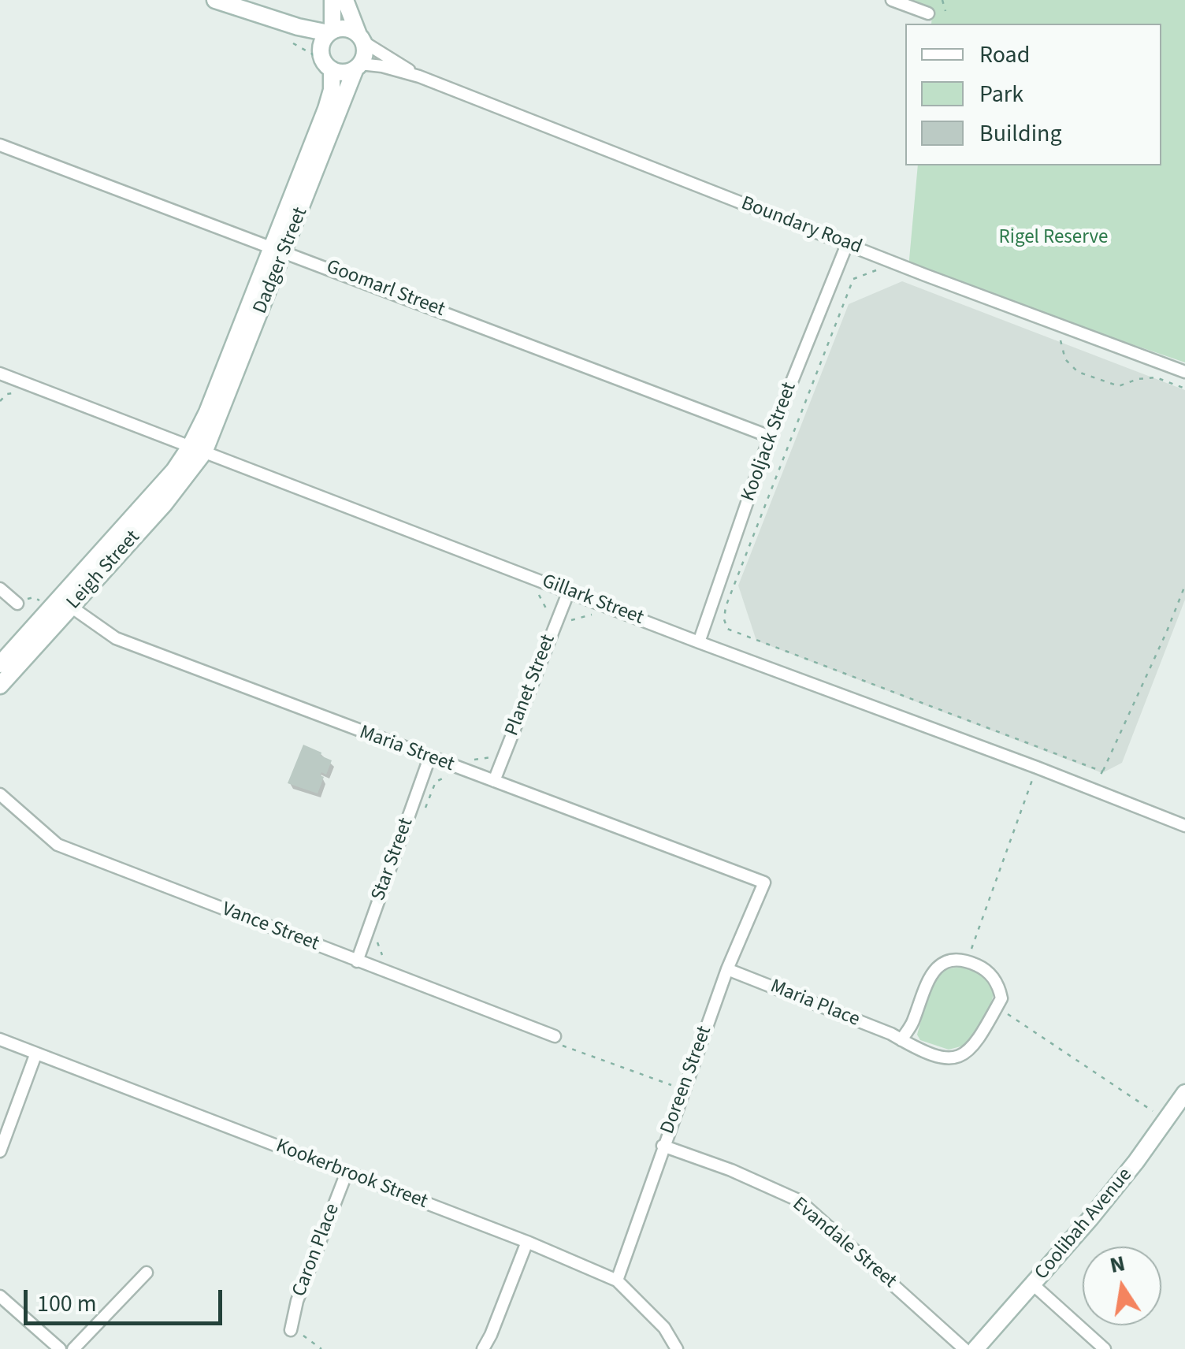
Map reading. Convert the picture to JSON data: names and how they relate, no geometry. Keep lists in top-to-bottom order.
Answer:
{
  "streets": {
    "street": [
      "Boundary Road",
      "Dadger Street",
      "Goomarl Street",
      "Kooljack Street",
      "Leigh Street",
      "Gillark Street",
      "Planet Street",
      "Maria Street",
      "Star Street",
      "Vance Street",
      "Maria Place",
      "Doreen Street",
      "Kookerbrook Street",
      "Coolibah Avenue",
      "Evandale Street",
      "Caron Place"
    ]
  },
  "crossings": [
    ["Boundary Road", "Dadger Street"],
    ["Boundary Road", "Kooljack Street"],
    ["Dadger Street", "Goomarl Street"],
    ["Dadger Street", "Leigh Street"],
    ["Dadger Street", "Gillark Street"],
    ["Goomarl Street", "Kooljack Street"],
    ["Kooljack Street", "Gillark Street"],
    ["Leigh Street", "Gillark Street"],
    ["Leigh Street", "Maria Street"],
    ["Gillark Street", "Planet Street"],
    ["Planet Street", "Maria Street"],
    ["Maria Street", "Star Street"],
    ["Maria Street", "Doreen Street"],
    ["Star Street", "Vance Street"],
    ["Maria Place", "Doreen Street"],
    ["Doreen Street", "Kookerbrook Street"],
    ["Doreen Street", "Evandale Street"],
    ["Kookerbrook Street", "Caron Place"]
  ],
  "parks": ["Rigel Reserve"],
  "legend": ["Road", "Park", "Building"],
  "scale_bar": "100 m",
  "north": "top"
}
